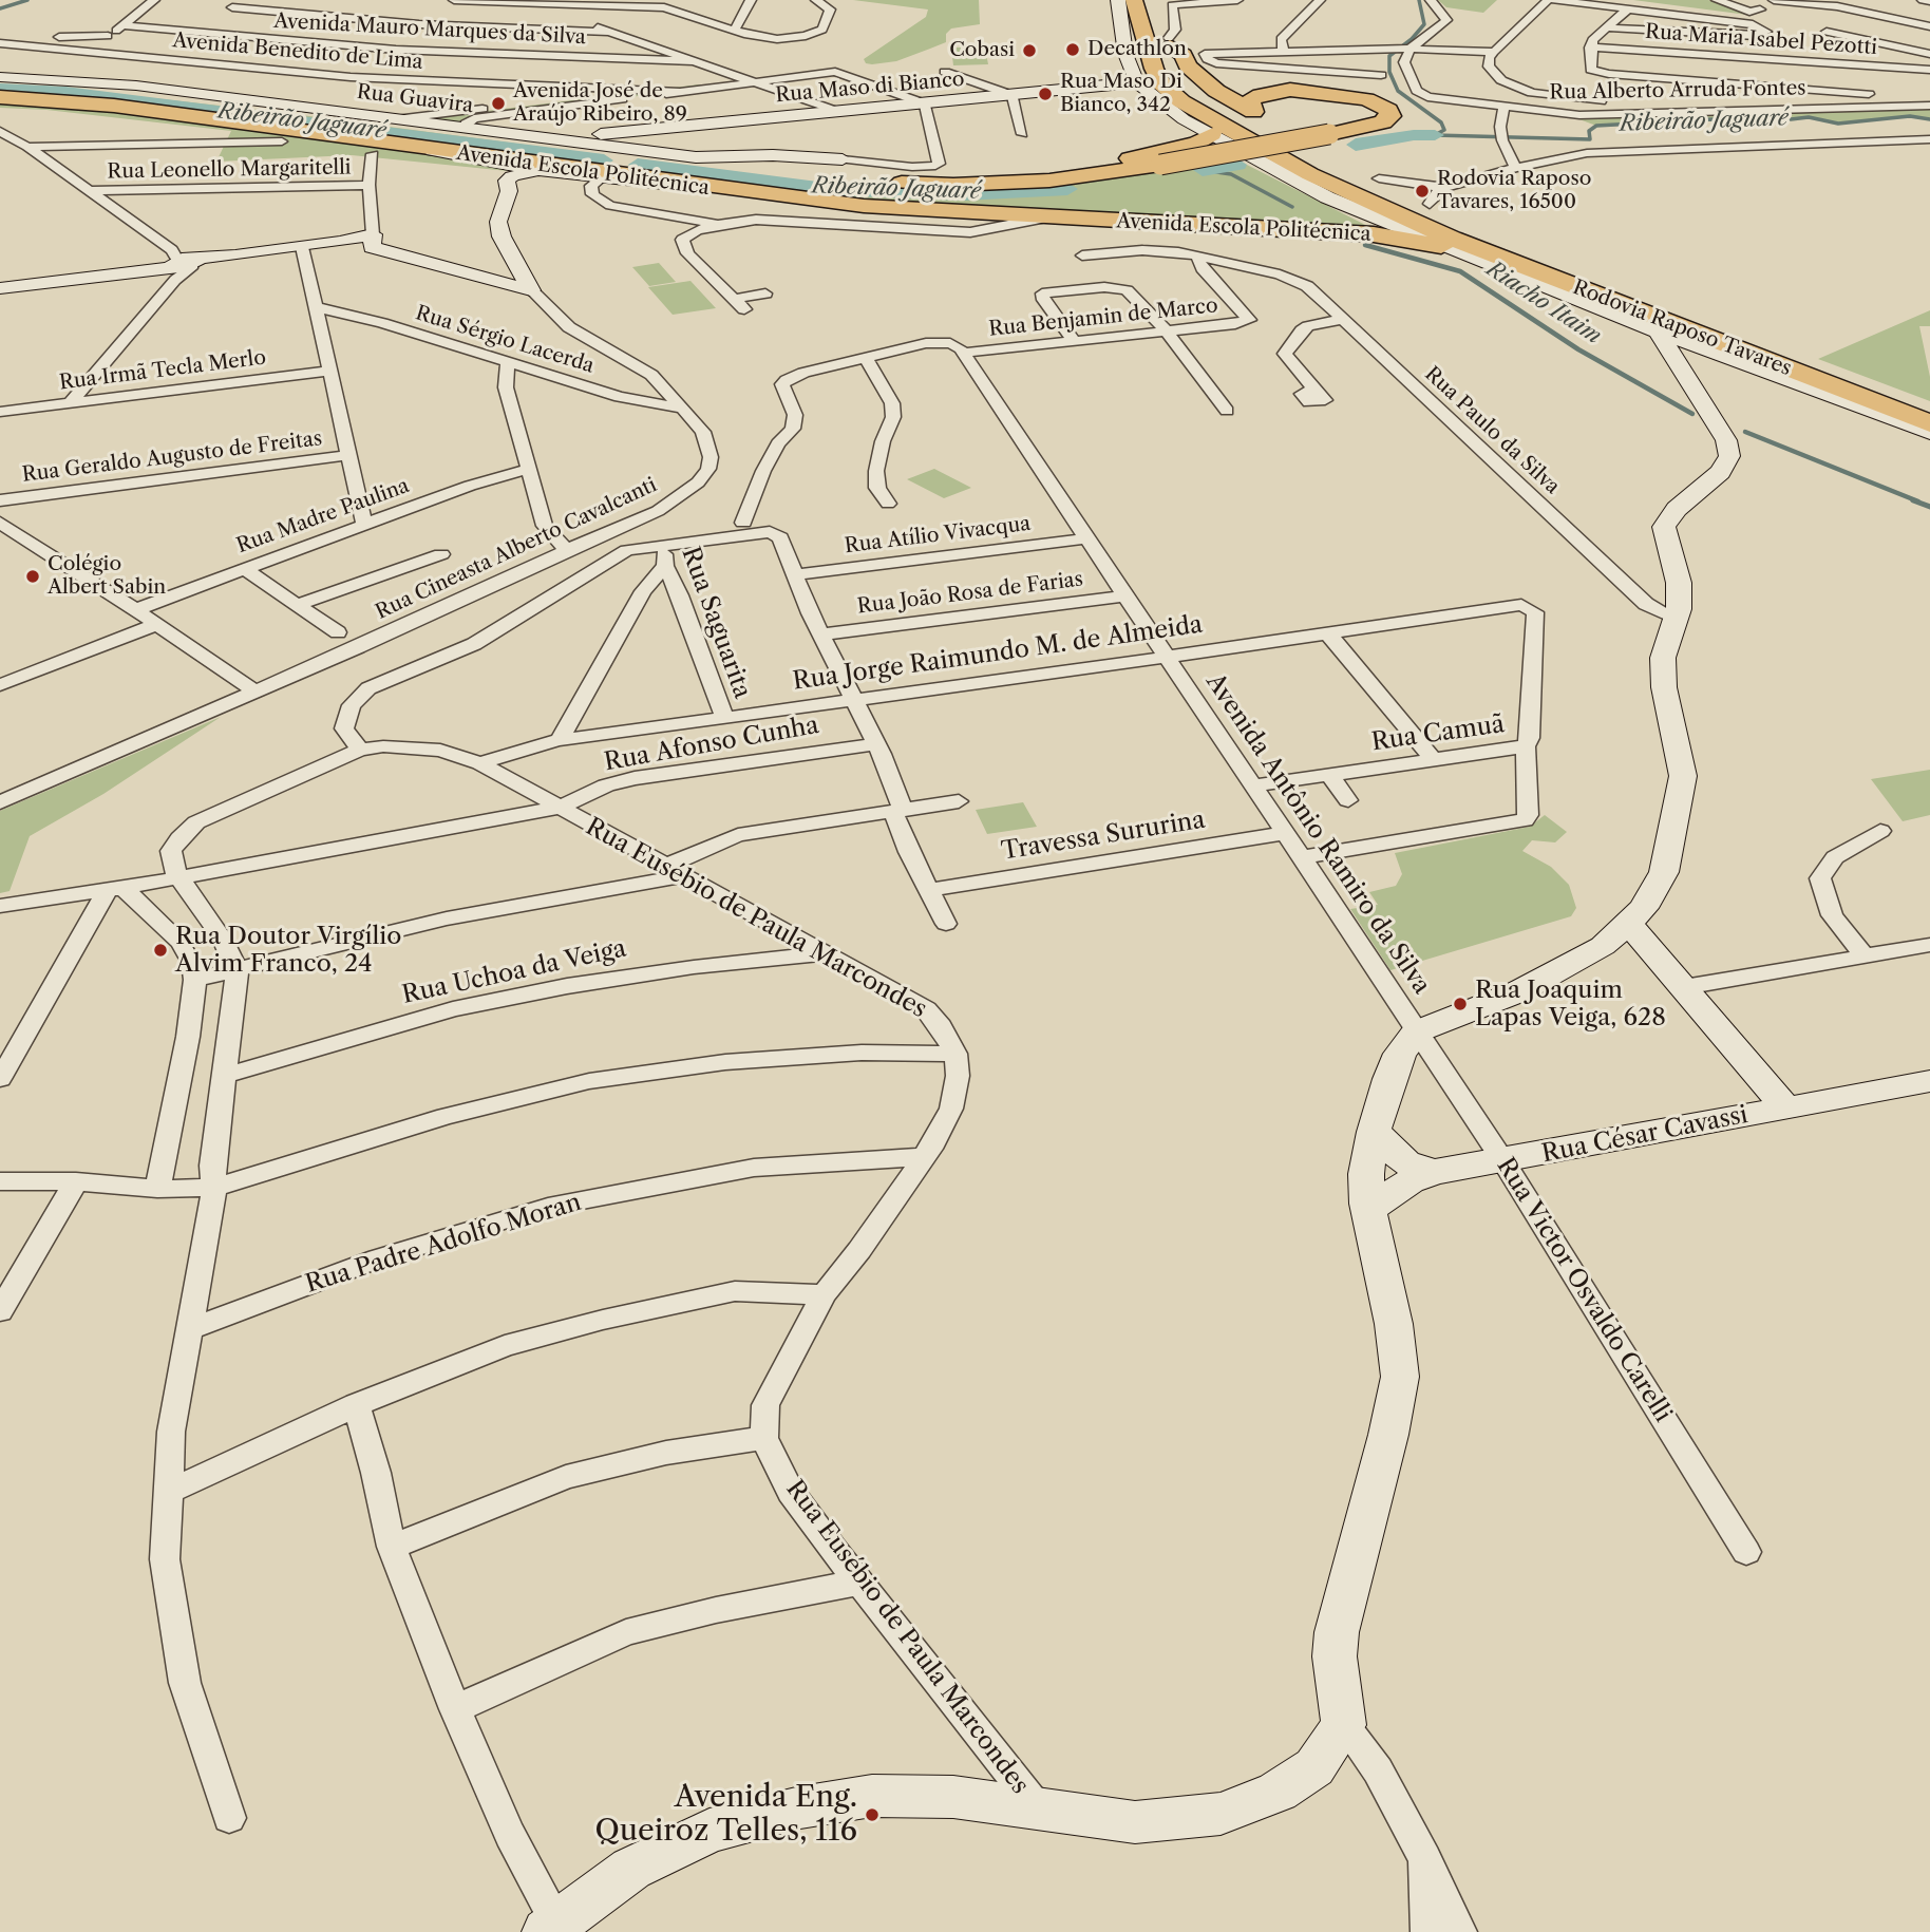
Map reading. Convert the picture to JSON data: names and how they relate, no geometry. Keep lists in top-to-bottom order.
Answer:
{
  "streets": {
    "highway": ["Avenida Escola Politécnica", "Rodovia Raposo Tavares"],
    "main road": [
      "Rua Maso di Bianco",
      "Rua Guavira",
      "Rua Cineasta Alberto Cavalcanti",
      "Rua César Cavassi"
    ],
    "street": [
      "Avenida Mauro Marques da Silva",
      "Rua Maria Isabel Pezotti",
      "Avenida Benedito de Lima",
      "Rua Alberto Arruda Fontes",
      "Rua Leonello Margaritelli",
      "Rua Benjamin de Marco",
      "Rua Sérgio Lacerda",
      "Rua Irmã Tecla Merlo",
      "Rua Paulo da Silva",
      "Rua Geraldo Augusto de Freitas",
      "Rua Madre Paulina",
      "Rua Atílio Vivacqua",
      "Rua João Rosa de Farias",
      "Rua Saguarita",
      "Rua Jorge Raimundo M. de Almeida",
      "Rua Camuã",
      "Rua Afonso Cunha",
      "Avenida Antônio Ramiro da Silva",
      "Travessa Sururina",
      "Rua Eusébio de Paula Marcondes",
      "Rua Uchoa da Veiga",
      "Rua Padre Adolfo Moran",
      "Rua Victor Osvaldo Carelli"
    ]
  },
  "crossings": [
    ["Rua Maso di Bianco", "Rua Guavira"],
    ["Rua Guavira", "Avenida Escola Politécnica"],
    ["Rua Benjamin de Marco", "Rua Paulo da Silva"],
    ["Rua Benjamin de Marco", "Avenida Antônio Ramiro da Silva"],
    ["Rua Sérgio Lacerda", "Rua Cineasta Alberto Cavalcanti"],
    ["Rua Atílio Vivacqua", "Avenida Antônio Ramiro da Silva"],
    ["Rua João Rosa de Farias", "Avenida Antônio Ramiro da Silva"],
    ["Rua Saguarita", "Rua Jorge Raimundo M. de Almeida"],
    ["Rua Jorge Raimundo M. de Almeida", "Rua Camuã"],
    ["Rua Jorge Raimundo M. de Almeida", "Avenida Antônio Ramiro da Silva"],
    ["Rua Camuã", "Avenida Antônio Ramiro da Silva"],
    ["Rua Afonso Cunha", "Rua Eusébio de Paula Marcondes"],
    ["Avenida Antônio Ramiro da Silva", "Travessa Sururina"],
    ["Avenida Antônio Ramiro da Silva", "Rua Victor Osvaldo Carelli"],
    ["Rua Eusébio de Paula Marcondes", "Rua Uchoa da Veiga"],
    ["Rua César Cavassi", "Rua Victor Osvaldo Carelli"]
  ],
  "water": ["Ribeirão Jaguaré", "Riacho Itaim"],
  "places": [
    "Decathlon",
    "Cobasi",
    "Rua Maso Di Bianco, 342",
    "Avenida José de Araújo Ribeiro, 89",
    "Rodovia Raposo Tavares, 16500",
    "Colégio Albert Sabin",
    "Rua Doutor Virgílio Alvim Franco, 24",
    "Rua Joaquim Lapas Veiga, 628",
    "Avenida Eng. Queiroz Telles, 116"
  ]
}
